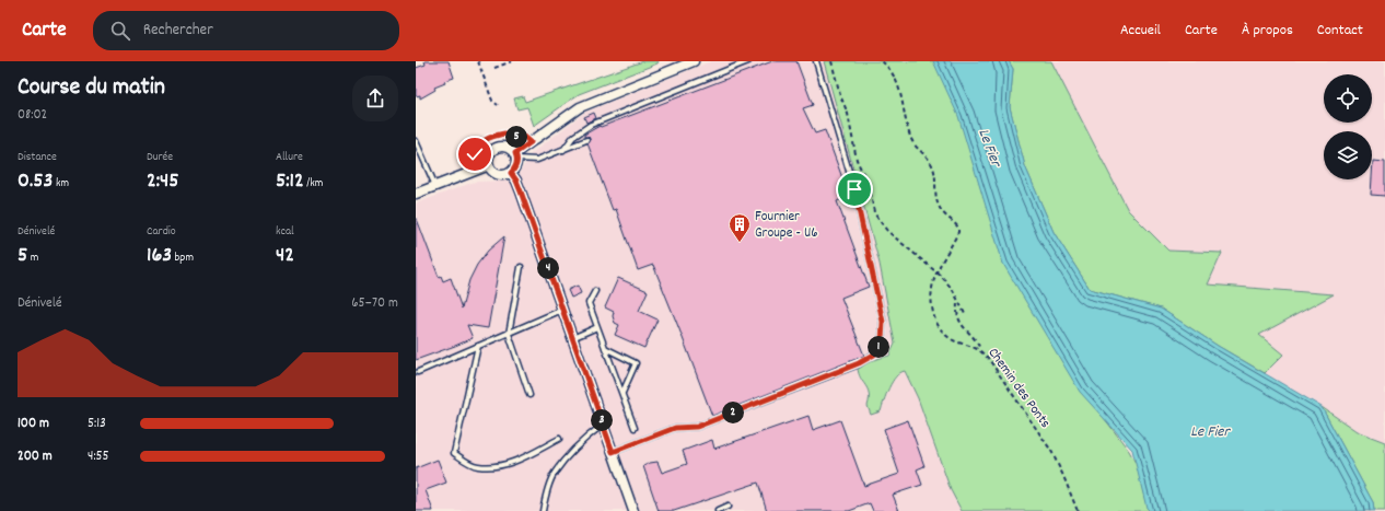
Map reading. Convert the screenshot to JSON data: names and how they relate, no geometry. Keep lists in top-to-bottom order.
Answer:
{
  "streets": {
    "path": ["Chemin des Ponts"]
  },
  "water": ["Le Fier"],
  "places": {
    "building": ["Fournier Groupe - U6"]
  },
  "page": {
    "header": "Carte",
    "search": "Rechercher",
    "nav": [
      "Accueil",
      "Carte",
      "À propos",
      "Contact"
    ],
    "heading": ["Course du matin", "08:02"],
    "pins": [
      "5",
      "4",
      "1",
      "2",
      "3"
    ],
    "stats": [
      ["Distance", "0.53 km"],
      ["Durée", "2:45"],
      ["Allure", "5:12 /km"],
      ["Dénivelé", "5 m"],
      ["Cardio", "163 bpm"],
      ["kcal", "42"]
    ],
    "chart": ["Dénivelé", "65–70 m"],
    "list": [
      {
        "name": "100 m",
        "note": "5:13"
      },
      {
        "name": "200 m",
        "note": "4:55"
      }
    ]
  }
}
